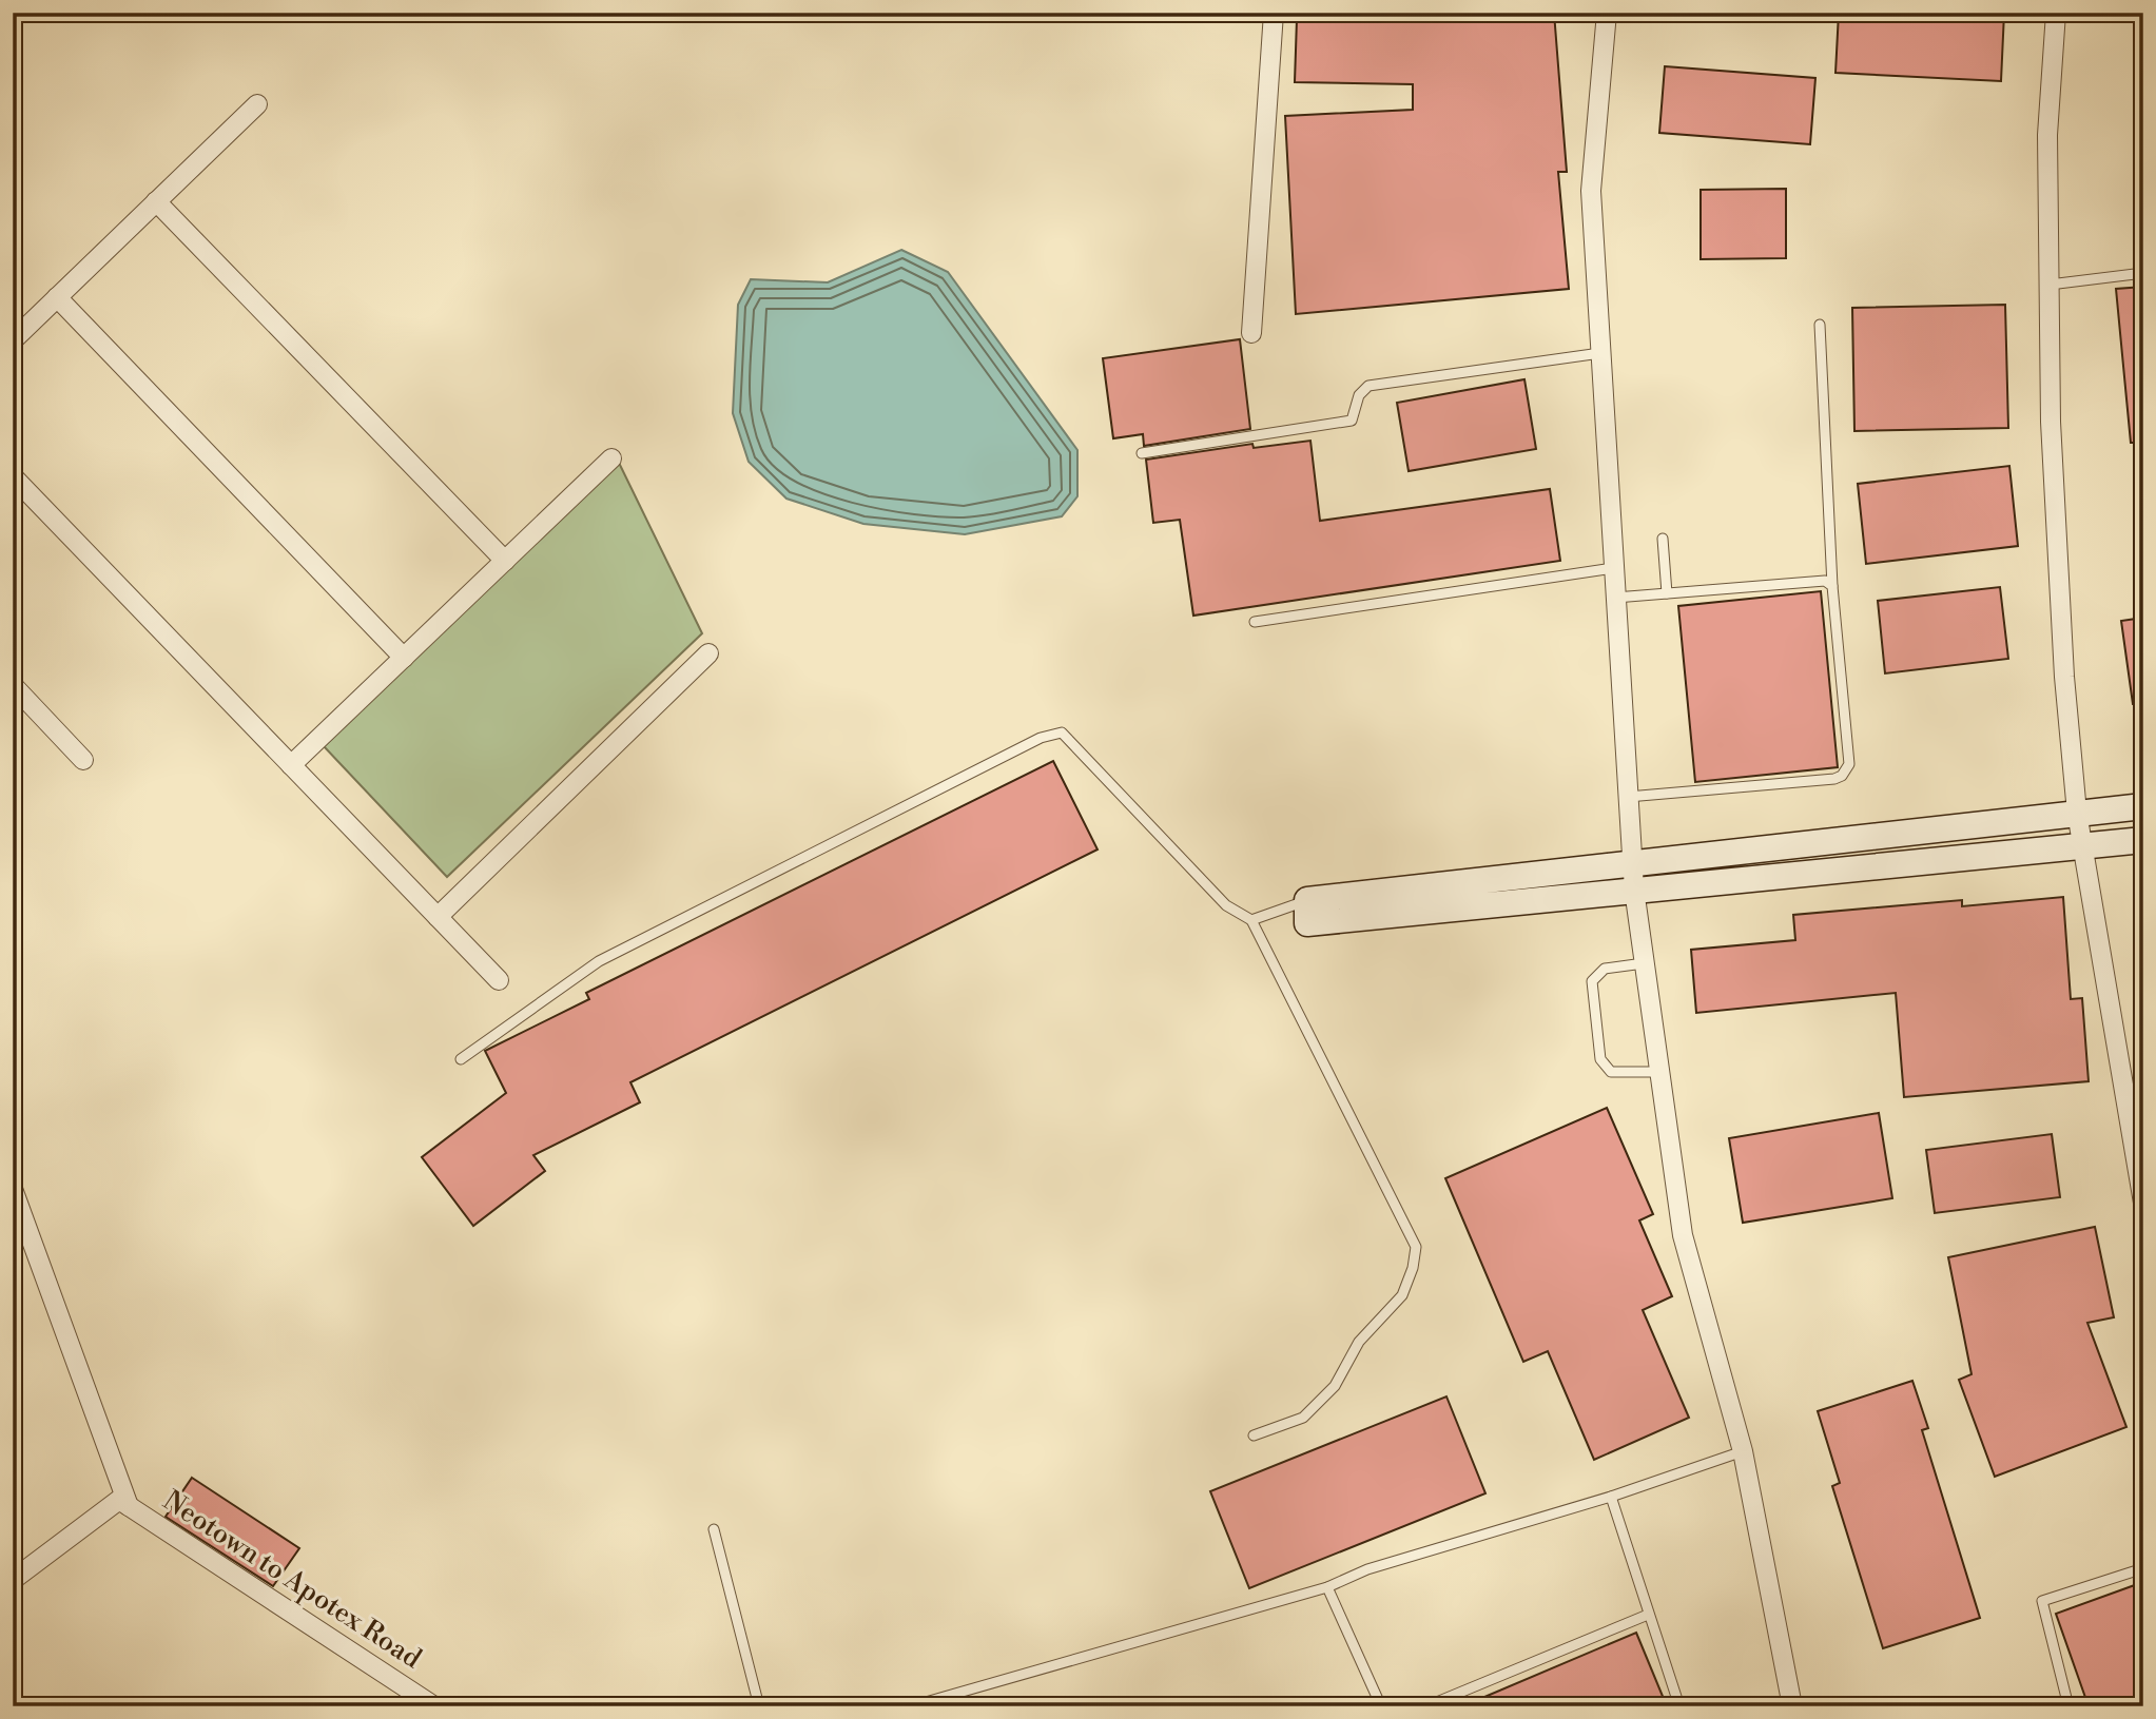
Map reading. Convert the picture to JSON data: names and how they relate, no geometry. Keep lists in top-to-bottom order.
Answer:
{
  "streets": {
    "street": ["Neotown to Apotex Road"]
  }
}
